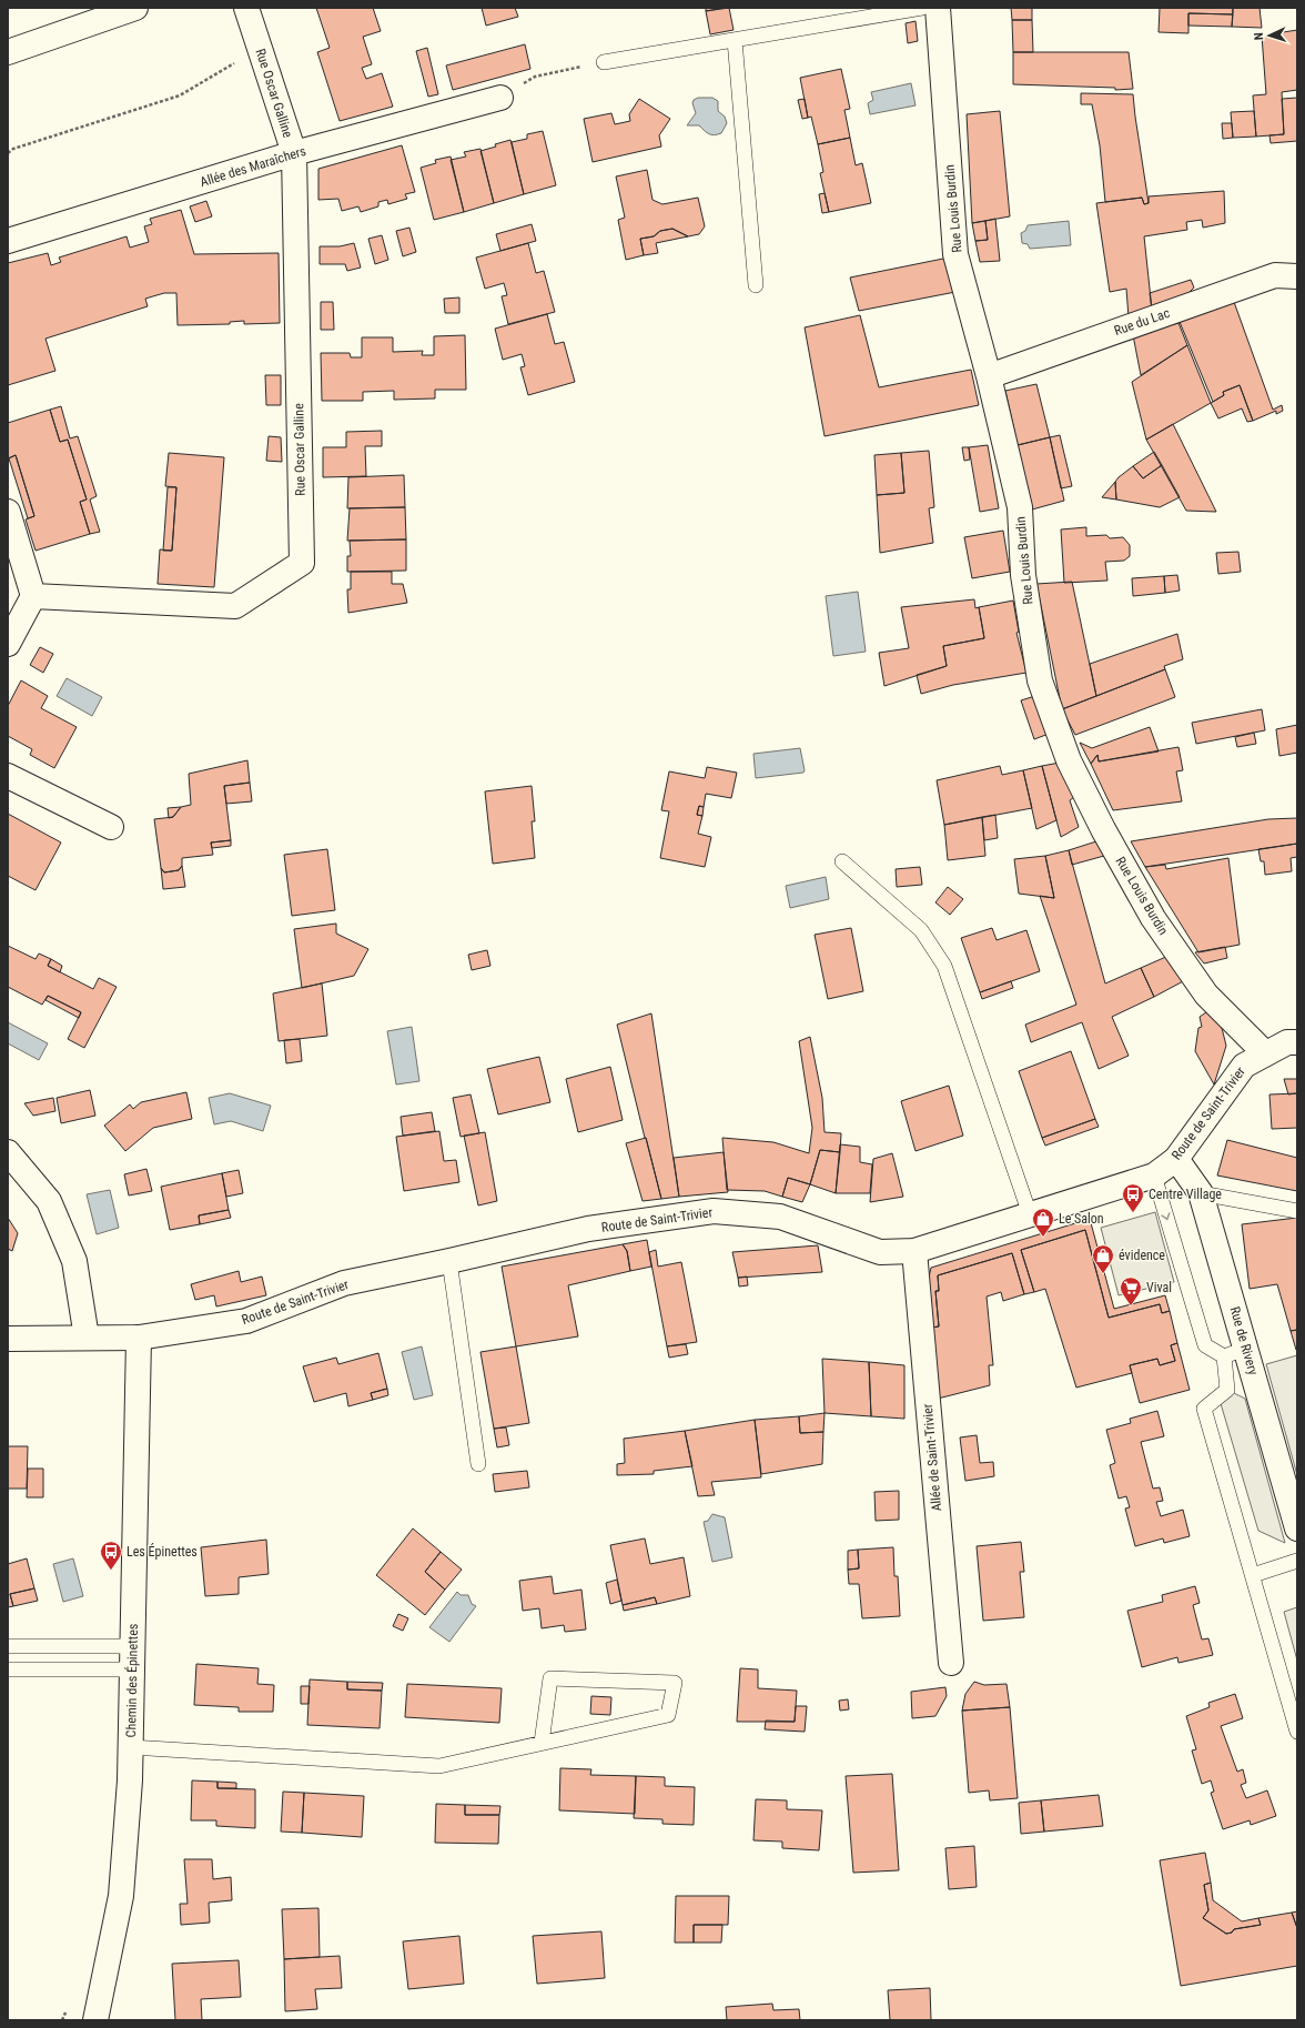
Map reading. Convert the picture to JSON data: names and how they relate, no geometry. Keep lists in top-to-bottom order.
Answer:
{
  "streets": {
    "street": [
      "Rue Oscar Galline",
      "Allée des Maraîchers",
      "Rue Louis Burdin",
      "Rue du Lac",
      "Route de Saint-Trivier",
      "Rue de Rivery",
      "Allée de Saint-Trivier",
      "Chemin des Épinettes"
    ]
  },
  "crossings": [
    ["Rue Oscar Galline", "Allée des Maraîchers"],
    ["Rue Louis Burdin", "Rue du Lac"],
    ["Rue Louis Burdin", "Route de Saint-Trivier"],
    ["Route de Saint-Trivier", "Rue de Rivery"],
    ["Route de Saint-Trivier", "Allée de Saint-Trivier"],
    ["Route de Saint-Trivier", "Chemin des Épinettes"]
  ],
  "places": {
    "bus stop": ["Centre Village", "Les Épinettes"],
    "shop": ["Le Salon", "évidence"],
    "supermarket": ["Vival"]
  },
  "north": "left"
}
